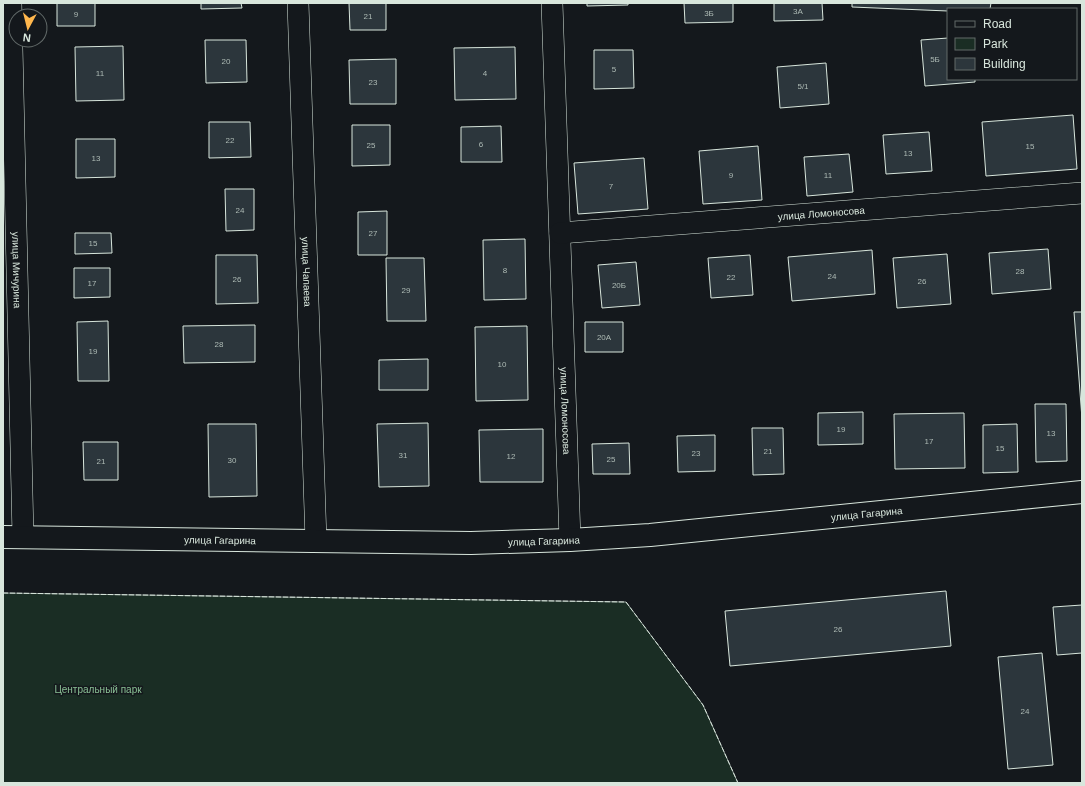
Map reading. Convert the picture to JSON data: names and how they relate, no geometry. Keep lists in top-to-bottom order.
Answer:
{
  "streets": {
    "street": [
      "улица Ломоносова",
      "улица Мичурина",
      "улица Чапаева",
      "улица Гагарина"
    ]
  },
  "crossings": [
    ["улица Ломоносова", "улица Гагарина"],
    ["улица Мичурина", "улица Гагарина"],
    ["улица Чапаева", "улица Гагарина"]
  ],
  "parks": ["Центральный парк"],
  "house_numbers": [
    "3А",
    "3Б",
    "9",
    "21",
    "5Б",
    "20",
    "5",
    "11",
    "4",
    "23",
    "5/1",
    "22",
    "6",
    "25",
    "15",
    "13",
    "13",
    "9",
    "11",
    "7",
    "24",
    "27",
    "15",
    "8",
    "28",
    "24",
    "22",
    "26",
    "26",
    "17",
    "20Б",
    "29",
    "20А",
    "28",
    "19",
    "10",
    "19",
    "13",
    "17",
    "15",
    "21",
    "23",
    "31",
    "12",
    "25",
    "30",
    "21",
    "26",
    "24"
  ],
  "legend": ["Road", "Park", "Building"],
  "north": "bottom"
}
